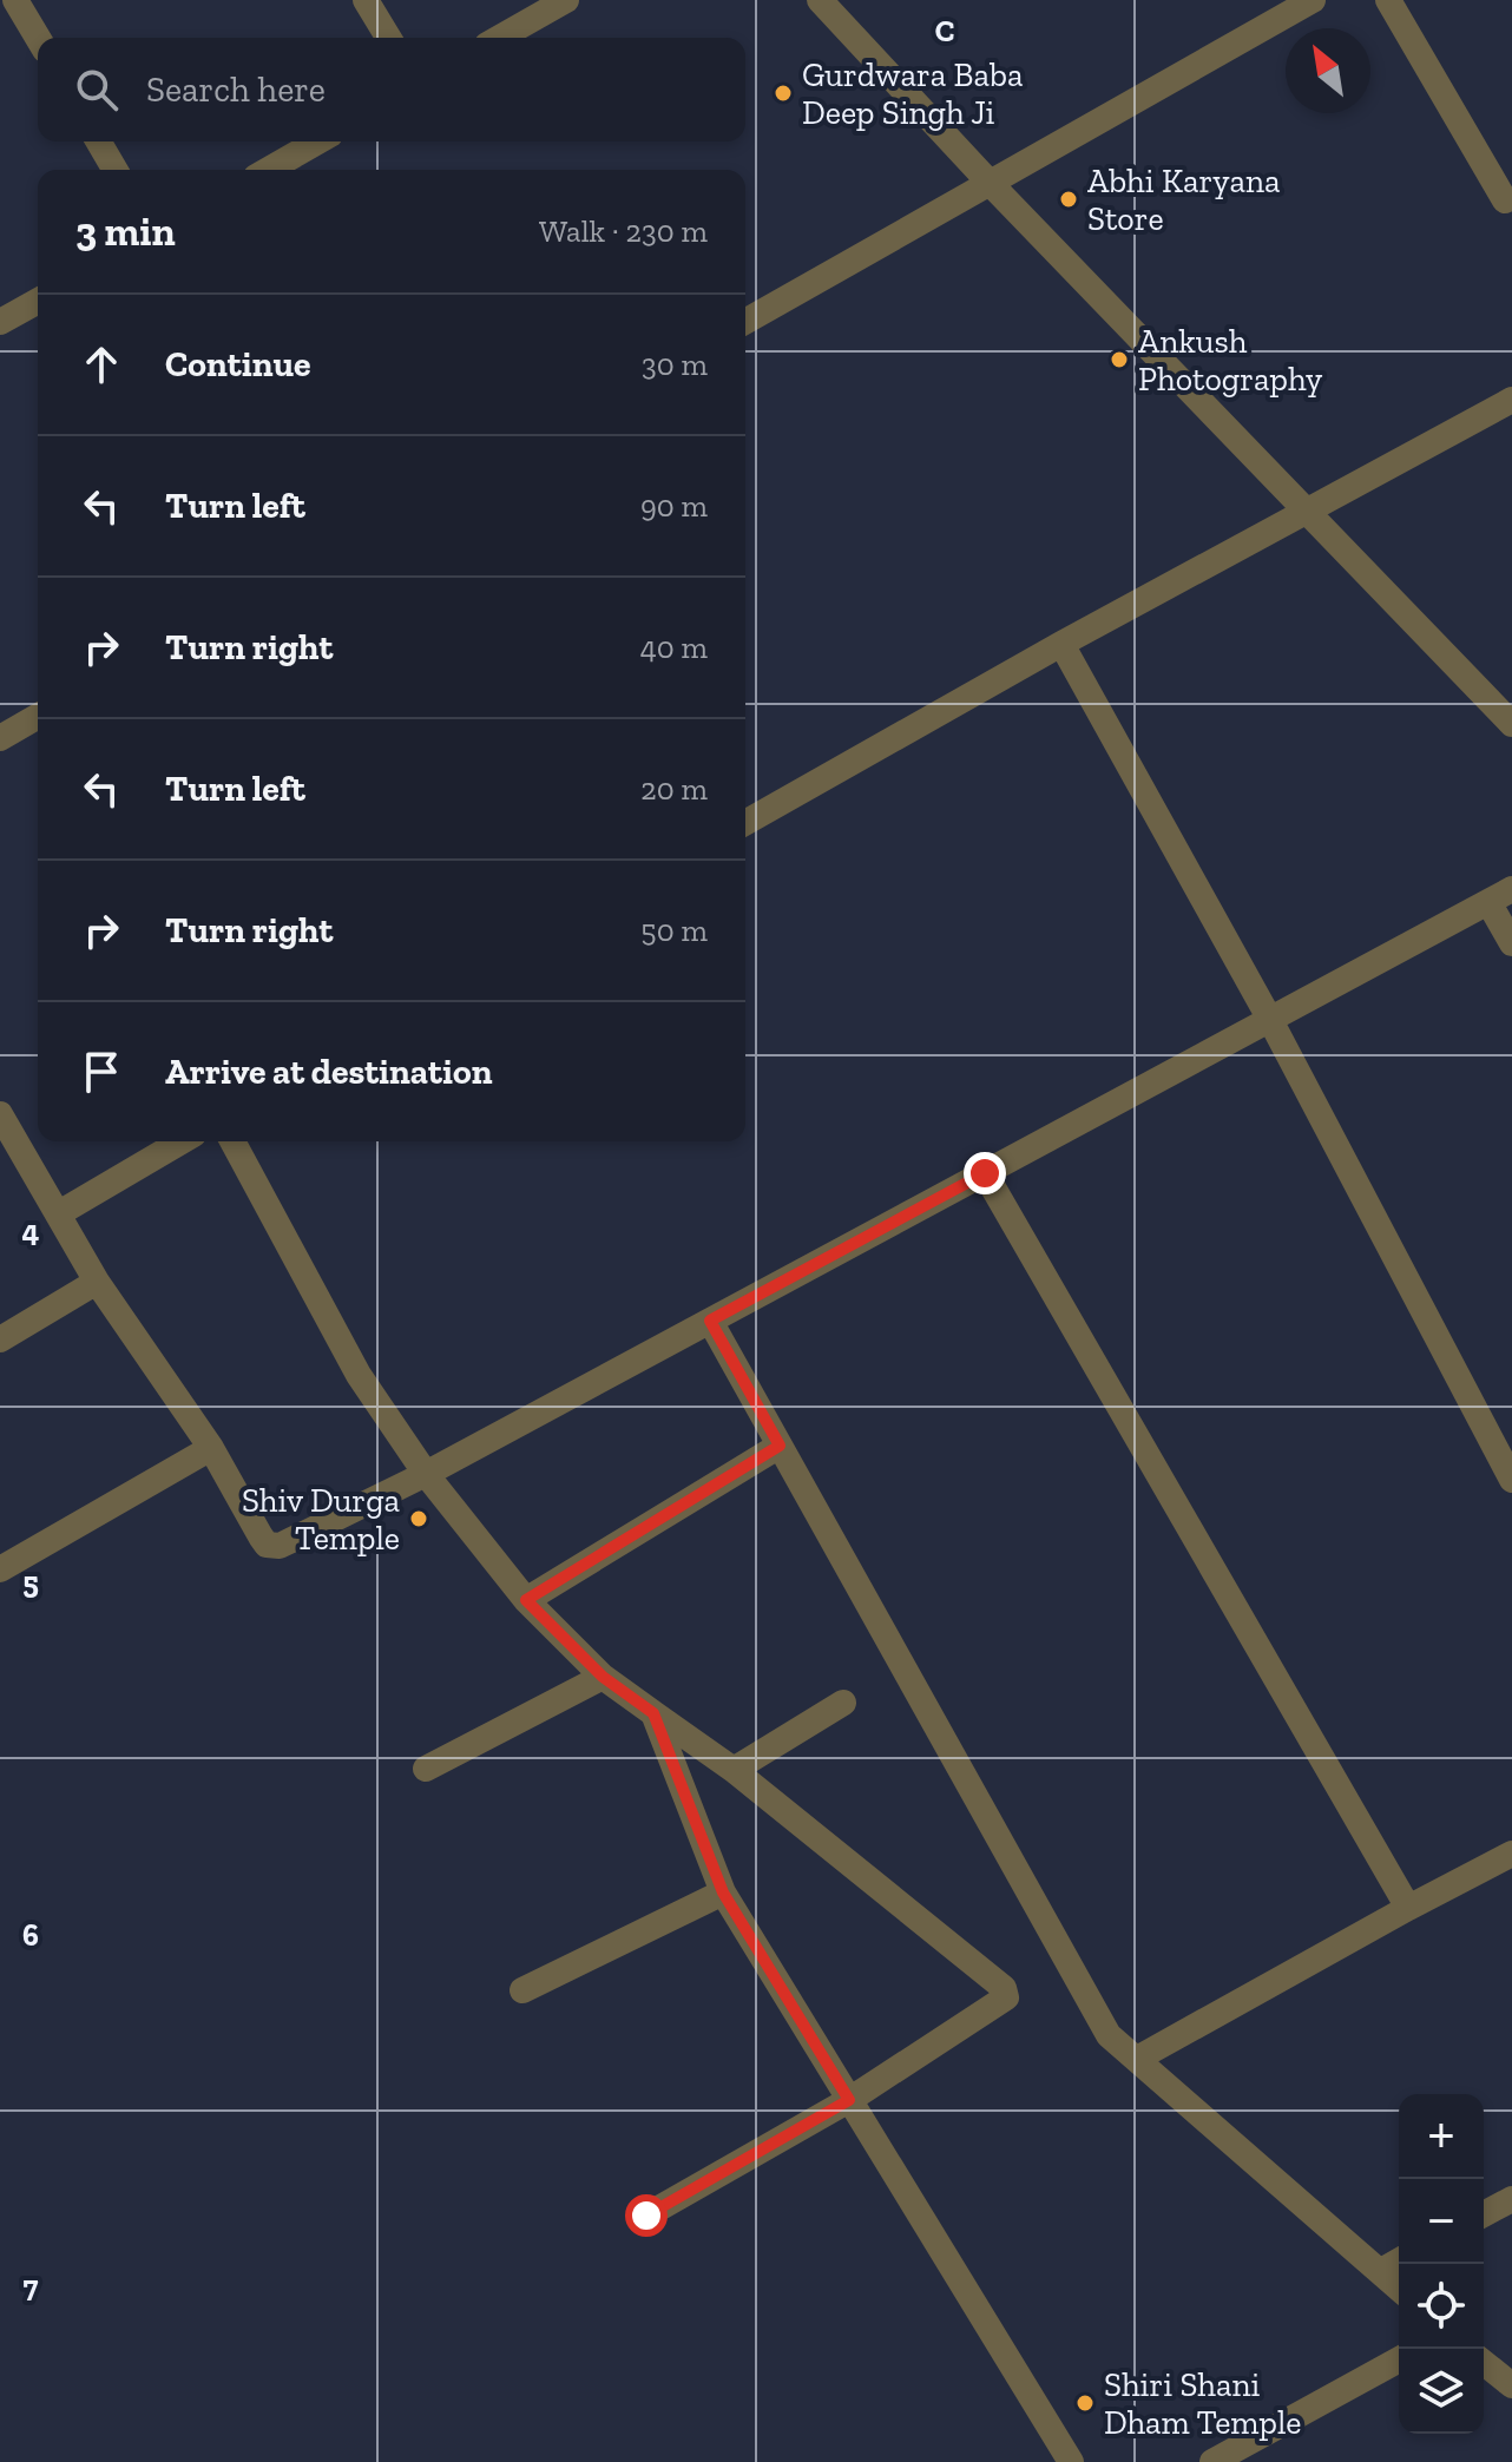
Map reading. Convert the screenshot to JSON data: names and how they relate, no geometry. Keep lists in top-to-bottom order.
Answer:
{
  "places": [
    "Gurdwara Baba Deep Singh Ji",
    "Abhi Karyana Store",
    "Ankush Photography",
    "Shiv Durga Temple",
    "Shiri Shani Dham Temple"
  ],
  "north": "top left",
  "page": {
    "search": "Search here",
    "heading": ["3 min", "Walk · 230 m"],
    "list": [
      ["Continue", "30 m"],
      ["Turn left", "90 m"],
      ["Turn right", "40 m"],
      ["Turn left", "20 m"],
      ["Turn right", "50 m"],
      "Arrive at destination"
    ],
    "map_buttons": ["+", "−"]
  },
  "grid": {
    "columns": ["C"],
    "rows": [
      "4",
      "5",
      "6",
      "7"
    ]
  }
}
